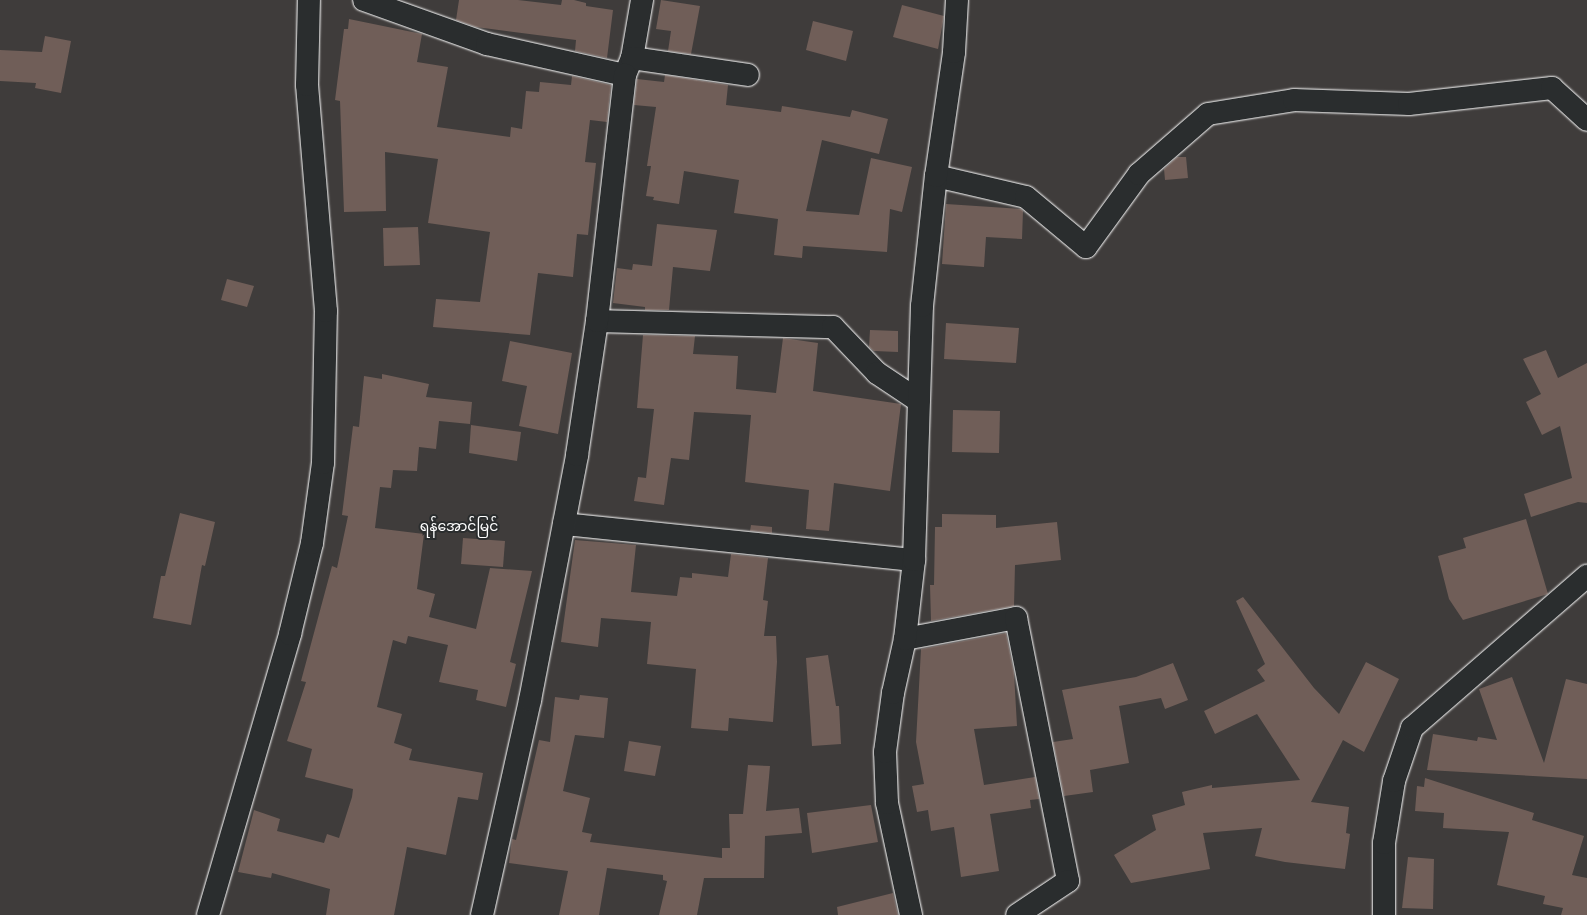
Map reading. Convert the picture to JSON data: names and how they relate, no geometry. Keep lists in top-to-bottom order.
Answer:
{
  "districts": ["ရန်အောင်မြင်"]
}
